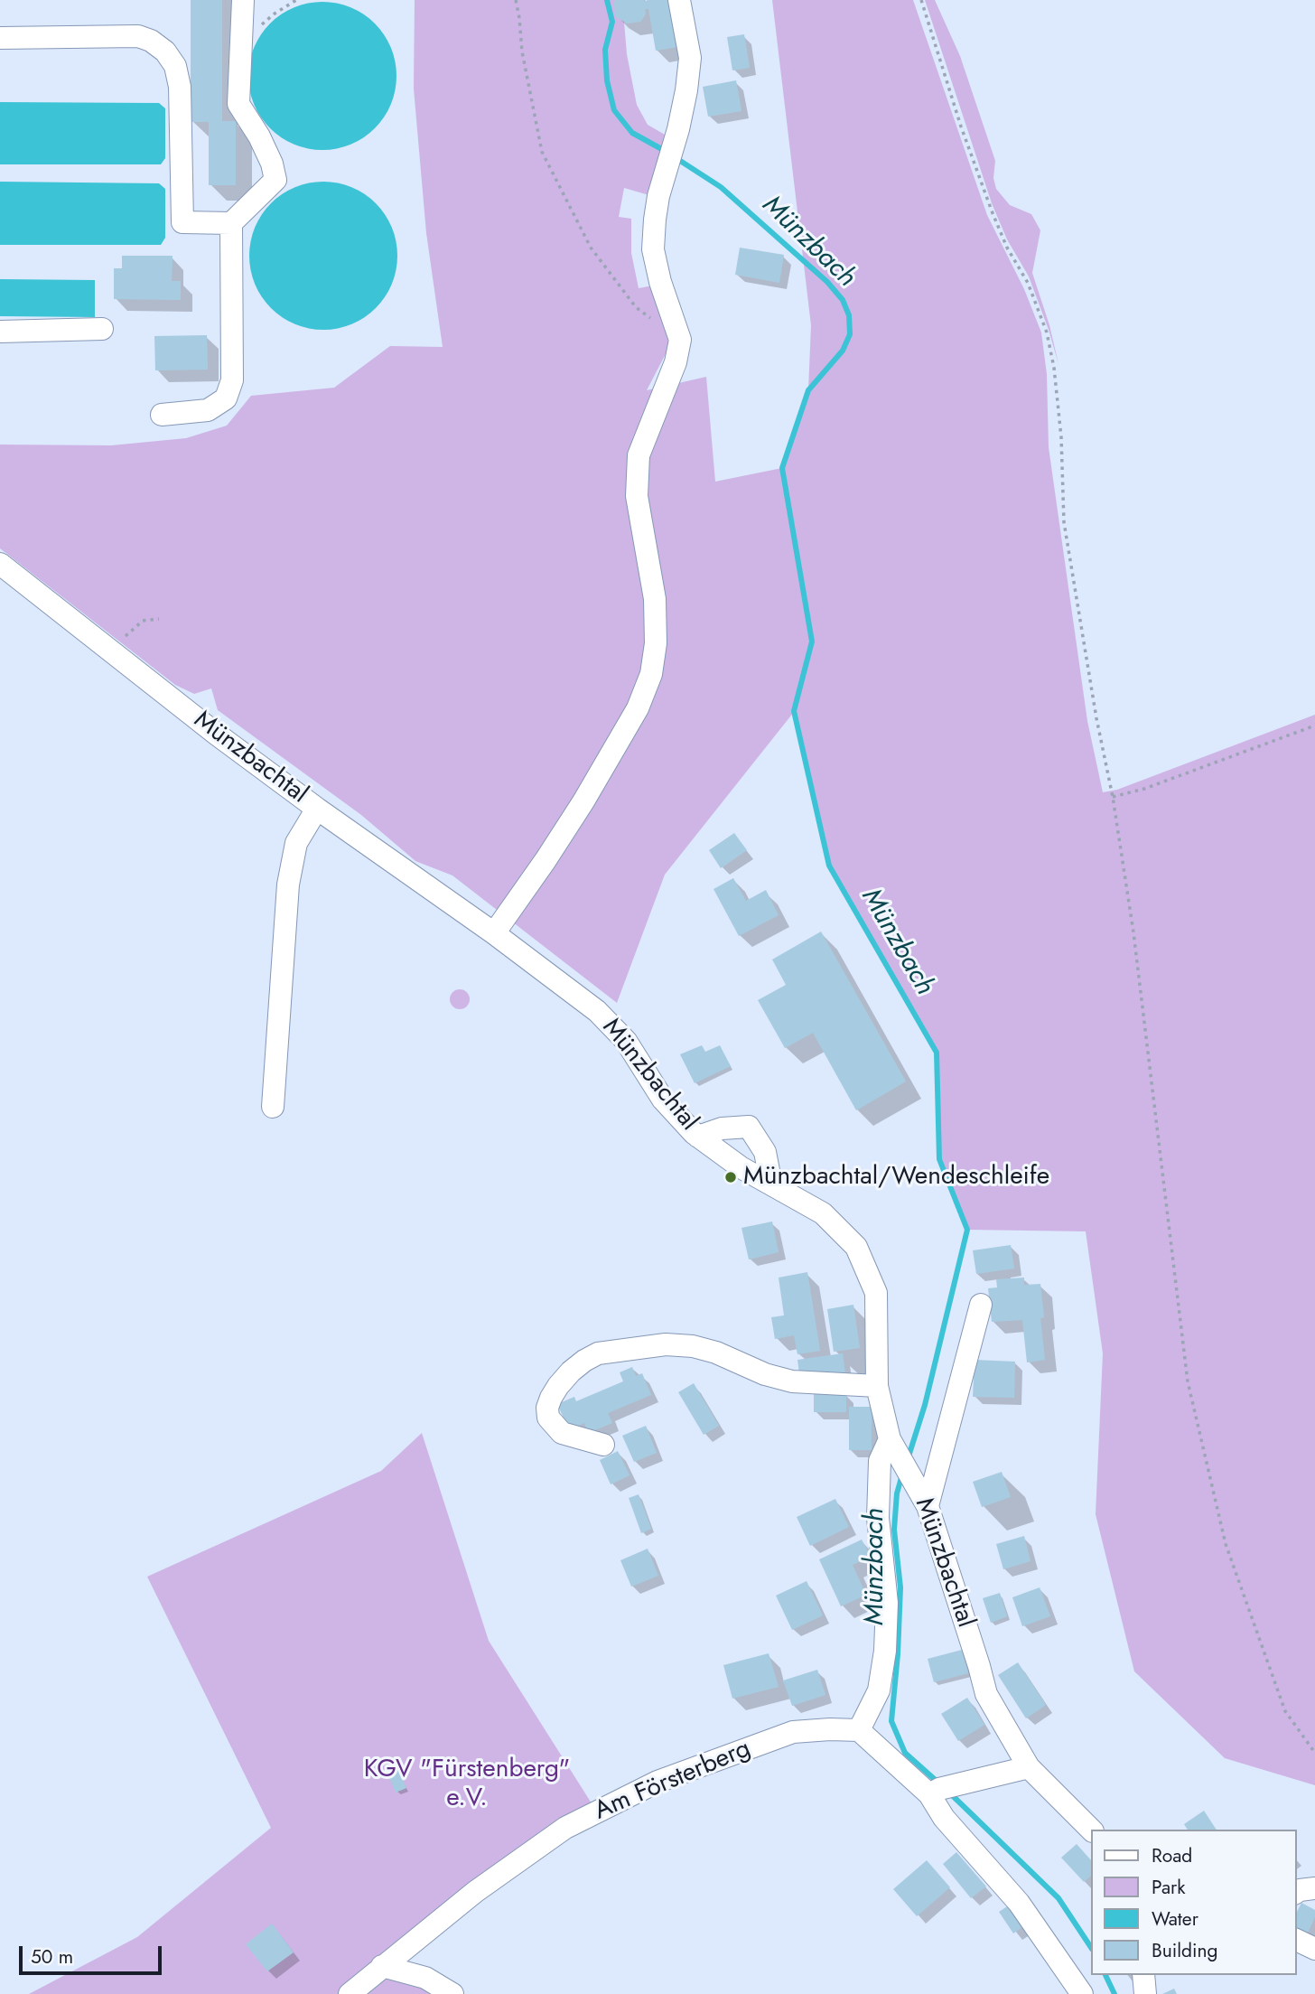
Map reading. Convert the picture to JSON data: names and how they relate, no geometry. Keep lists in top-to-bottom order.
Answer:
{
  "streets": {
    "street": ["Münzbachtal", "Am Försterberg"]
  },
  "water": ["Münzbach"],
  "parks": ["KGV \"Fürstenberg\" e.V."],
  "places": ["Münzbachtal/Wendeschleife"],
  "legend": [
    "Road",
    "Park",
    "Water",
    "Building"
  ],
  "scale_bar": "50 m"
}
